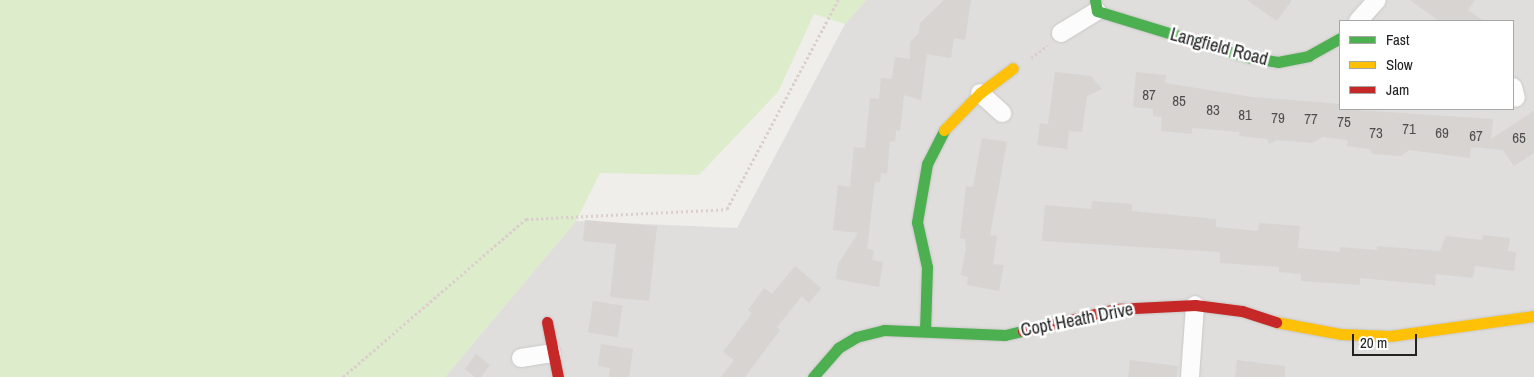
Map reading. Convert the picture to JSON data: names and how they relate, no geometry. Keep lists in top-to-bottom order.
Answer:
{
  "streets": {
    "street": ["Langfield Road", "Copt Heath Drive"]
  },
  "house_numbers": [
    "87",
    "85",
    "83",
    "81",
    "79",
    "77",
    "75",
    "71",
    "73",
    "69",
    "67",
    "65"
  ],
  "legend": ["Fast", "Slow", "Jam"],
  "scale_bar": "20 m"
}
